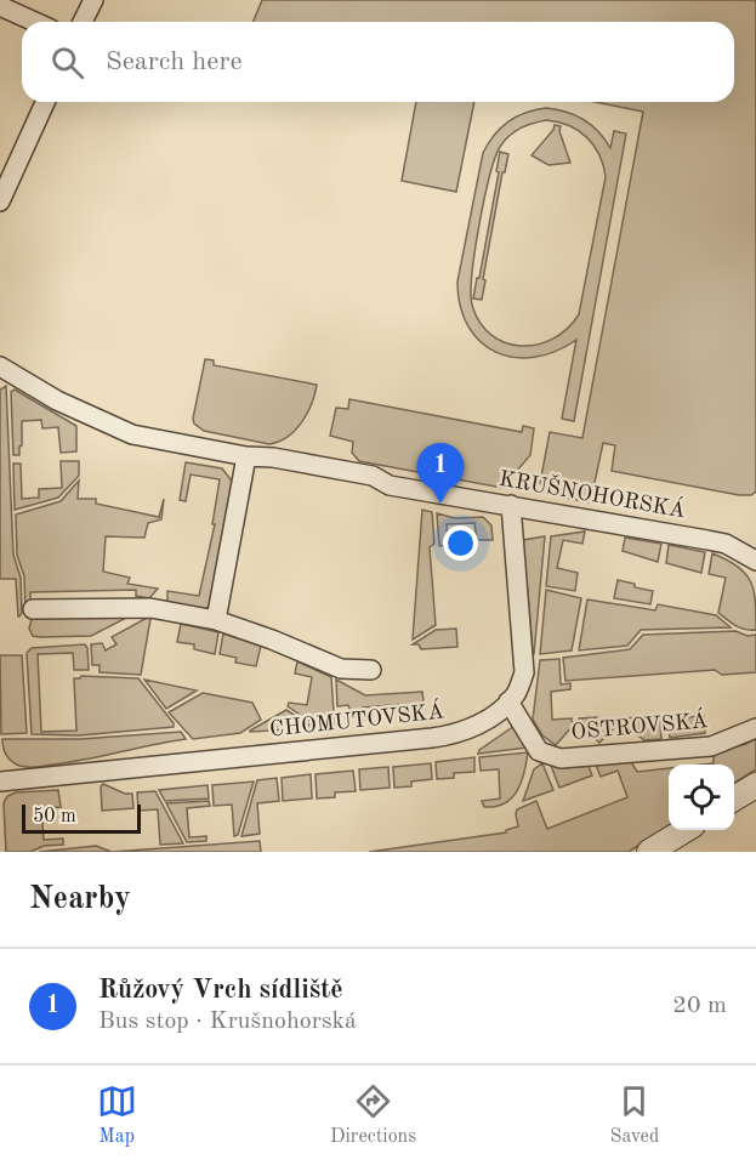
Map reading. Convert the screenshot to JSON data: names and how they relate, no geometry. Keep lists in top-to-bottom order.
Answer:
{
  "streets": {
    "street": ["KRUŠNOHORSKÁ", "CHOMUTOVSKÁ", "OSTROVSKÁ"]
  },
  "crossings": [
    ["KRUŠNOHORSKÁ", "CHOMUTOVSKÁ"],
    ["CHOMUTOVSKÁ", "OSTROVSKÁ"]
  ],
  "scale_bar": "50 m",
  "page": {
    "search": "Search here",
    "pins": "1",
    "scale": "50 m",
    "heading": "Nearby",
    "list": [
      {
        "mark": "1",
        "name": "Růžový Vrch sídliště",
        "note": "Bus stop · Krušnohorská",
        "value": "20 m"
      }
    ],
    "nav": ["Map", "Directions", "Saved"]
  }
}
